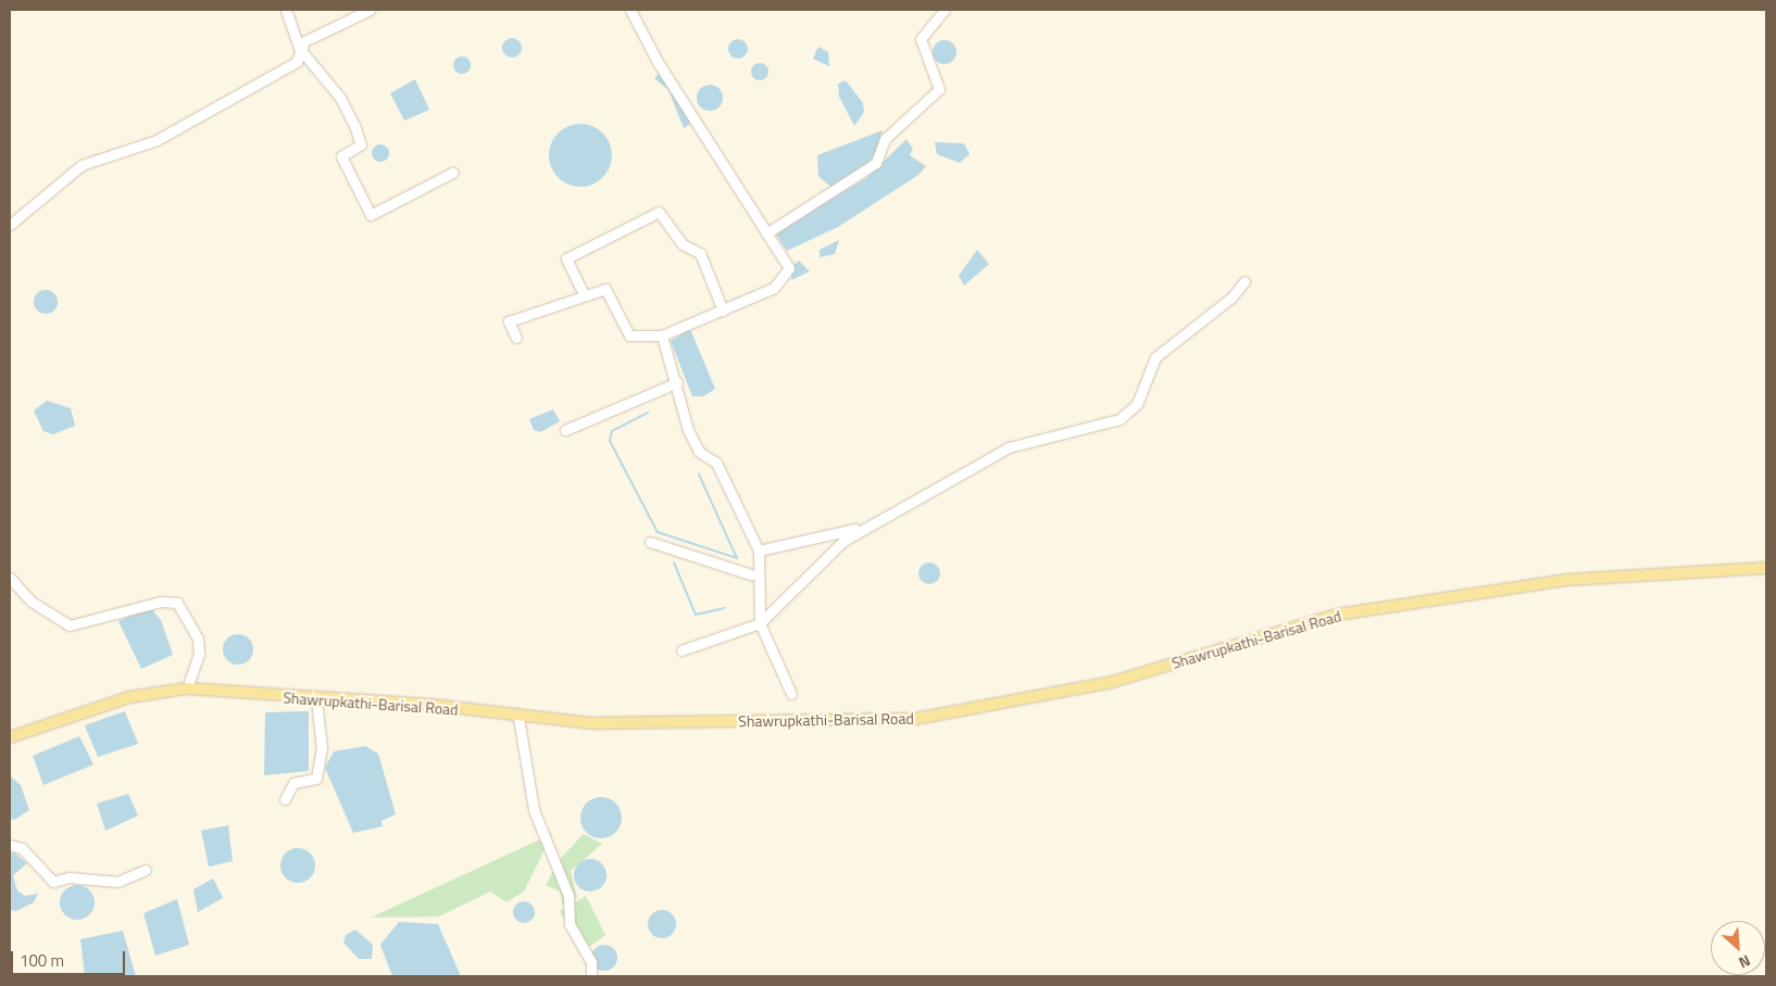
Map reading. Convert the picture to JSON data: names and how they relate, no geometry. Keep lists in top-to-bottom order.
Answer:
{
  "streets": {
    "main road": ["Shawrupkathi-Barisal Road"]
  },
  "scale_bar": "100 m",
  "north": "bottom right"
}
